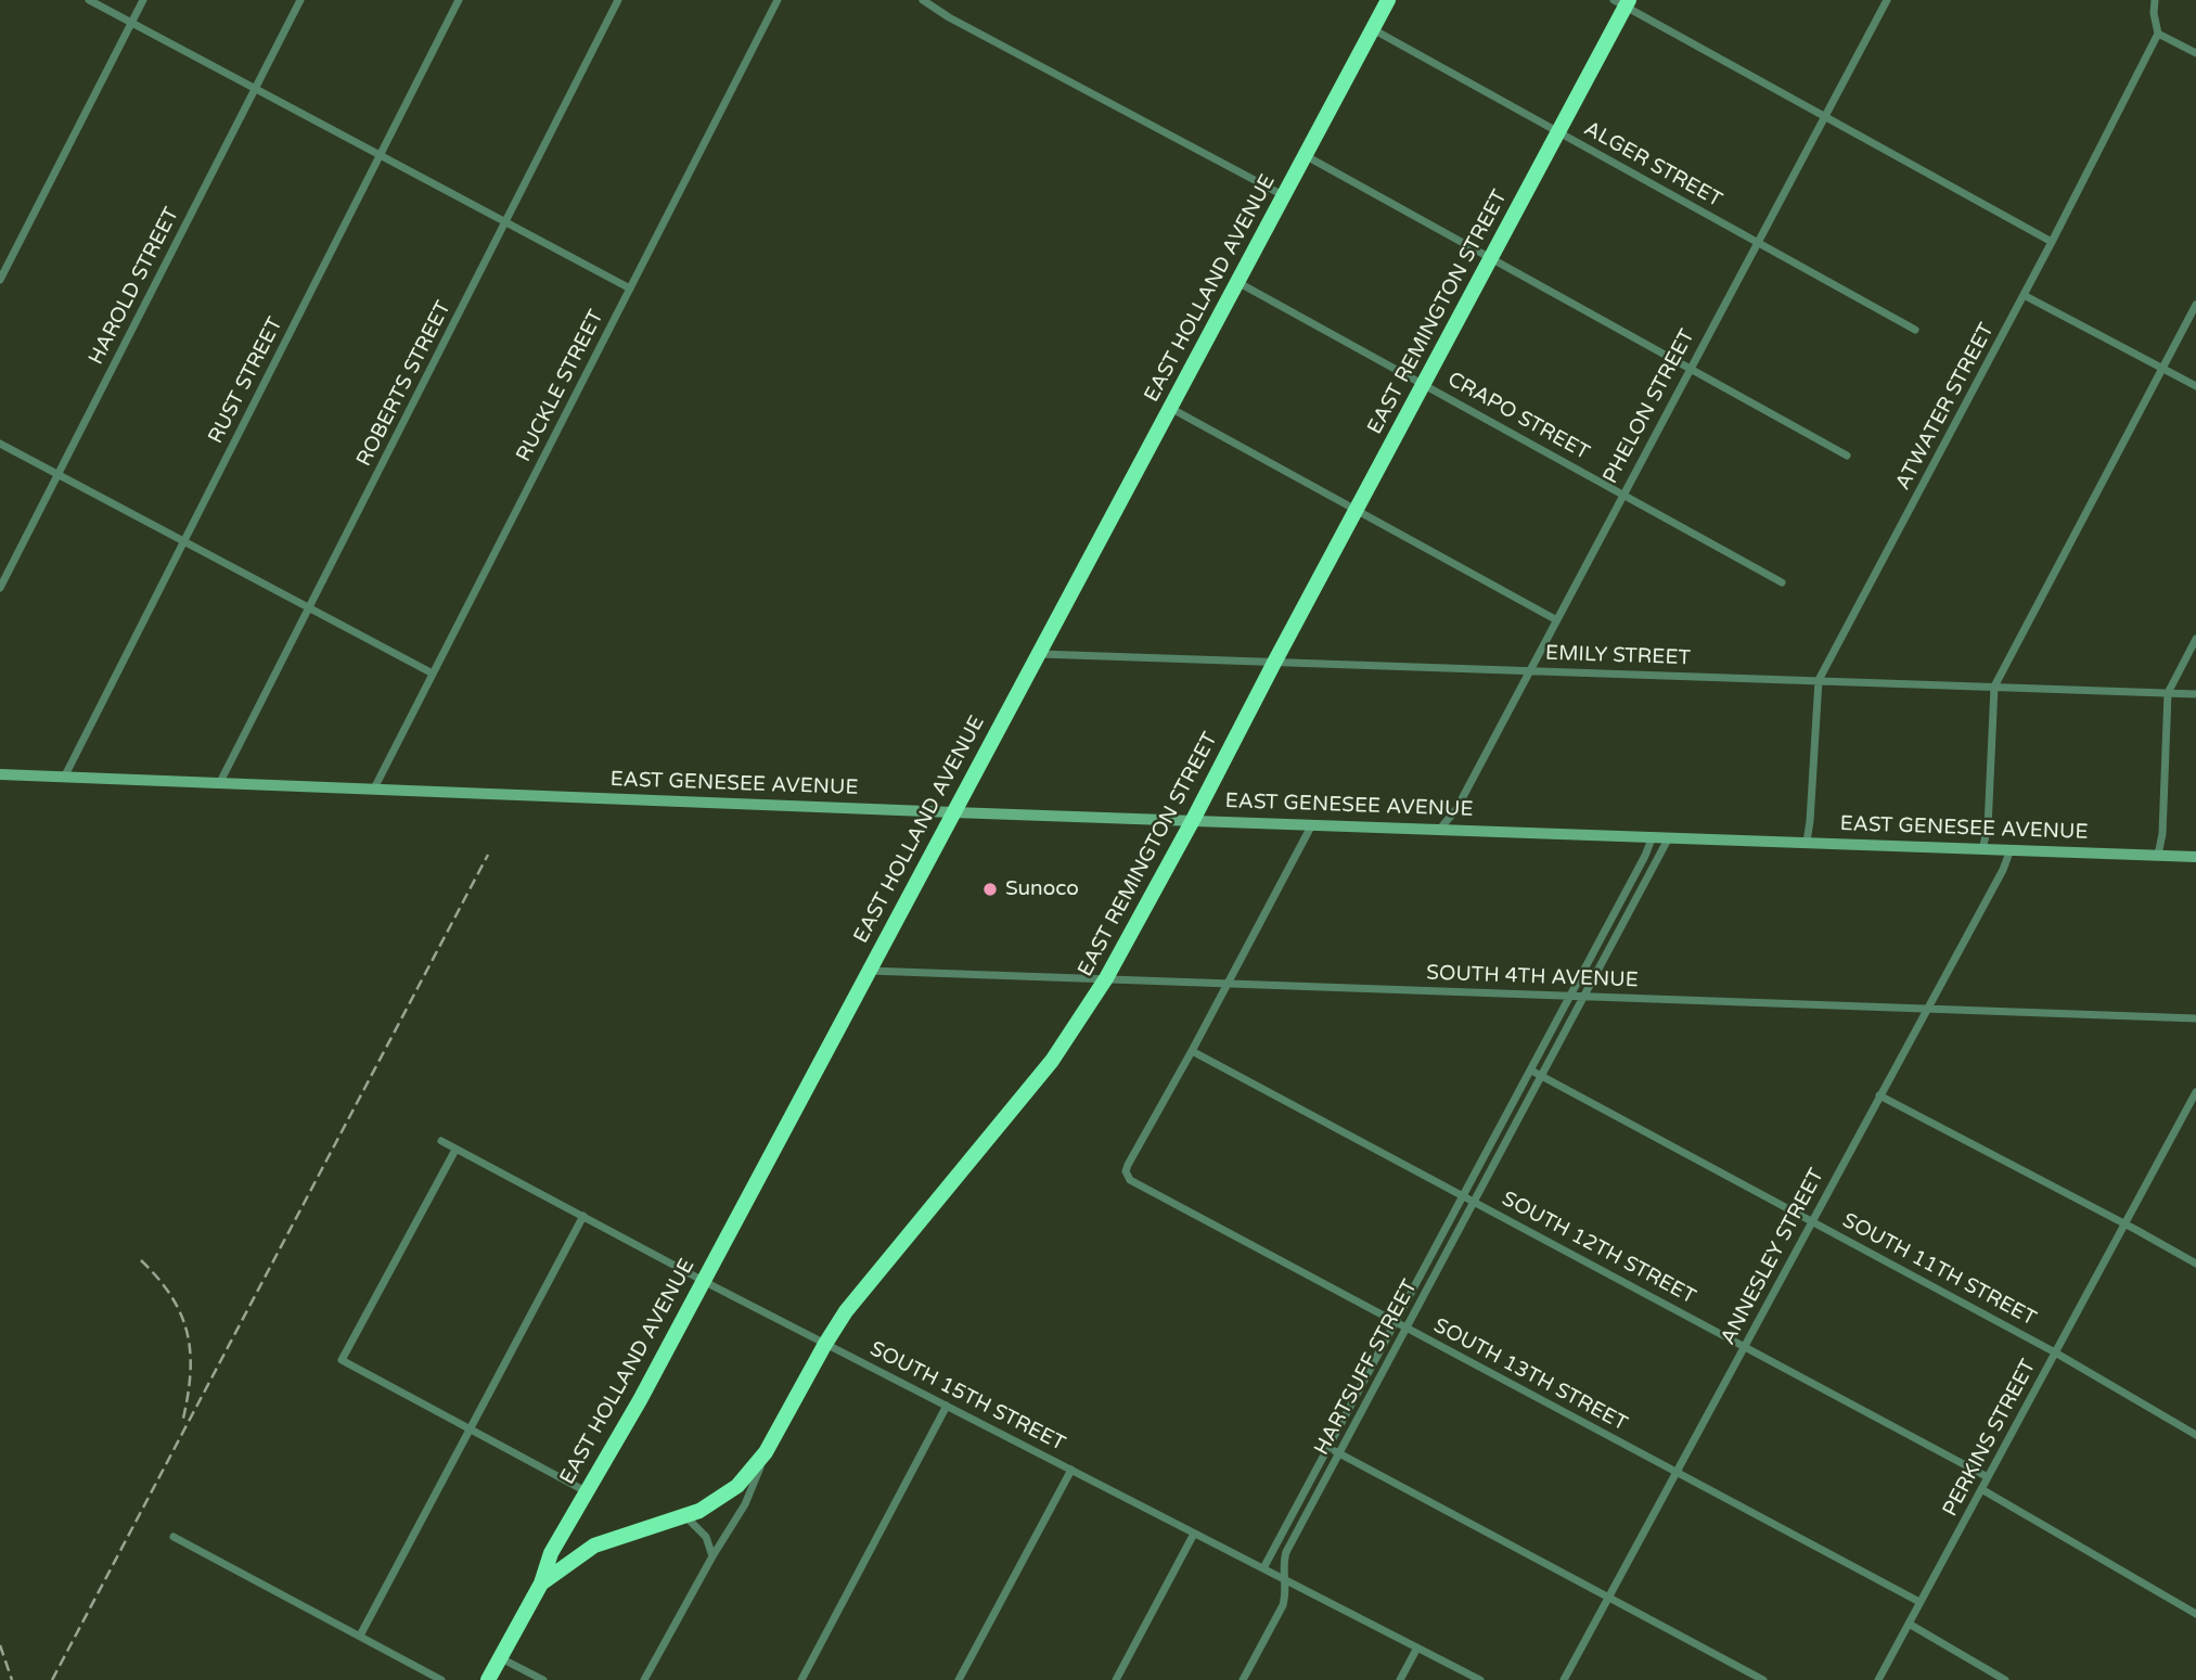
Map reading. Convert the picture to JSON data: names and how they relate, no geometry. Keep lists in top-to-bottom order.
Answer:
{
  "streets": {
    "highway": ["EAST HOLLAND AVENUE", "EAST REMINGTON STREET"],
    "main road": ["EAST GENESEE AVENUE"],
    "street": [
      "ALGER STREET",
      "HAROLD STREET",
      "RUST STREET",
      "ROBERTS STREET",
      "RUCKLE STREET",
      "PHELON STREET",
      "ATWATER STREET",
      "CRAPO STREET",
      "EMILY STREET",
      "SOUTH 4TH AVENUE",
      "SOUTH 12TH STREET",
      "ANNESLEY STREET",
      "SOUTH 11TH STREET",
      "HARTSUFF STREET",
      "SOUTH 13TH STREET",
      "SOUTH 15TH STREET",
      "PERKINS STREET"
    ]
  },
  "crossings": [
    ["ALGER STREET", "EAST HOLLAND AVENUE"],
    ["ALGER STREET", "EAST REMINGTON STREET"],
    ["ALGER STREET", "PHELON STREET"],
    ["EAST HOLLAND AVENUE", "EAST REMINGTON STREET"],
    ["EAST HOLLAND AVENUE", "CRAPO STREET"],
    ["EAST HOLLAND AVENUE", "EMILY STREET"],
    ["EAST HOLLAND AVENUE", "EAST GENESEE AVENUE"],
    ["EAST HOLLAND AVENUE", "SOUTH 4TH AVENUE"],
    ["EAST HOLLAND AVENUE", "SOUTH 15TH STREET"],
    ["EAST REMINGTON STREET", "CRAPO STREET"],
    ["EAST REMINGTON STREET", "EMILY STREET"],
    ["EAST REMINGTON STREET", "EAST GENESEE AVENUE"],
    ["EAST REMINGTON STREET", "SOUTH 4TH AVENUE"],
    ["EAST REMINGTON STREET", "SOUTH 15TH STREET"],
    ["RUST STREET", "EAST GENESEE AVENUE"],
    ["ROBERTS STREET", "EAST GENESEE AVENUE"],
    ["RUCKLE STREET", "EAST GENESEE AVENUE"],
    ["PHELON STREET", "CRAPO STREET"],
    ["PHELON STREET", "EMILY STREET"],
    ["PHELON STREET", "EAST GENESEE AVENUE"],
    ["ATWATER STREET", "EMILY STREET"],
    ["ATWATER STREET", "EAST GENESEE AVENUE"],
    ["EAST GENESEE AVENUE", "ANNESLEY STREET"],
    ["EAST GENESEE AVENUE", "HARTSUFF STREET"],
    ["SOUTH 4TH AVENUE", "ANNESLEY STREET"],
    ["SOUTH 4TH AVENUE", "HARTSUFF STREET"],
    ["SOUTH 12TH STREET", "ANNESLEY STREET"],
    ["SOUTH 12TH STREET", "HARTSUFF STREET"],
    ["SOUTH 12TH STREET", "SOUTH 13TH STREET"],
    ["SOUTH 12TH STREET", "PERKINS STREET"],
    ["ANNESLEY STREET", "SOUTH 11TH STREET"],
    ["ANNESLEY STREET", "SOUTH 13TH STREET"],
    ["SOUTH 11TH STREET", "HARTSUFF STREET"],
    ["SOUTH 11TH STREET", "PERKINS STREET"],
    ["HARTSUFF STREET", "SOUTH 13TH STREET"],
    ["HARTSUFF STREET", "SOUTH 15TH STREET"],
    ["SOUTH 13TH STREET", "PERKINS STREET"]
  ],
  "places": ["Sunoco"]
}
